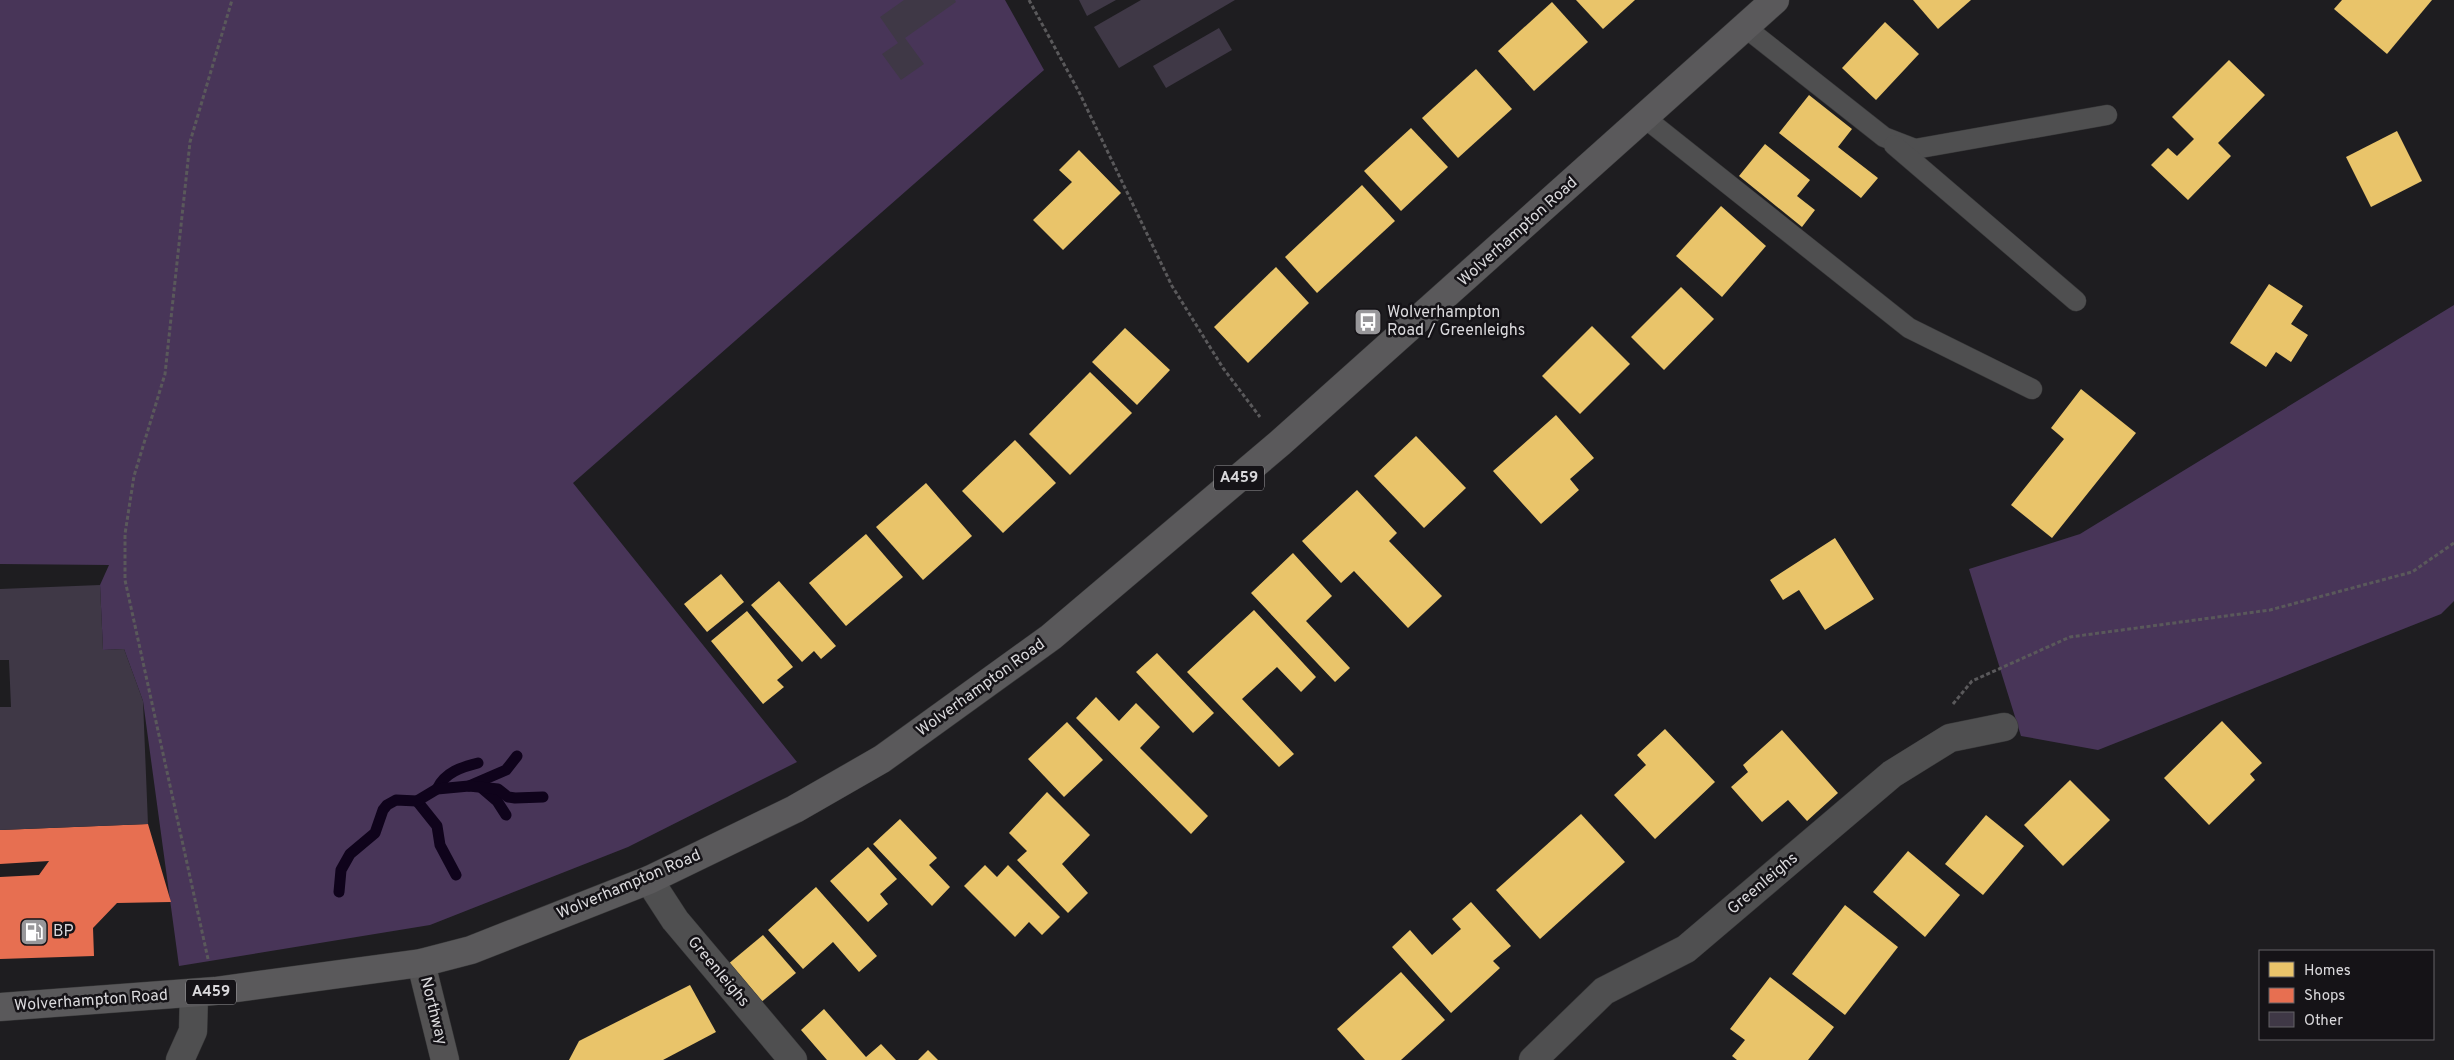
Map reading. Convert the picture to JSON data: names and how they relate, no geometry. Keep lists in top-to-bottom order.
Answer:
{
  "streets": {
    "main road": ["Wolverhampton Road", "A459"],
    "street": ["Greenleighs", "Northway"]
  },
  "crossings": [
    ["Wolverhampton Road", "Greenleighs"],
    ["Wolverhampton Road", "Northway"]
  ],
  "places": {
    "bus stop": ["Wolverhampton Road / Greenleighs"],
    "fuel station": ["BP"]
  },
  "legend": ["Homes", "Shops", "Other"]
}
